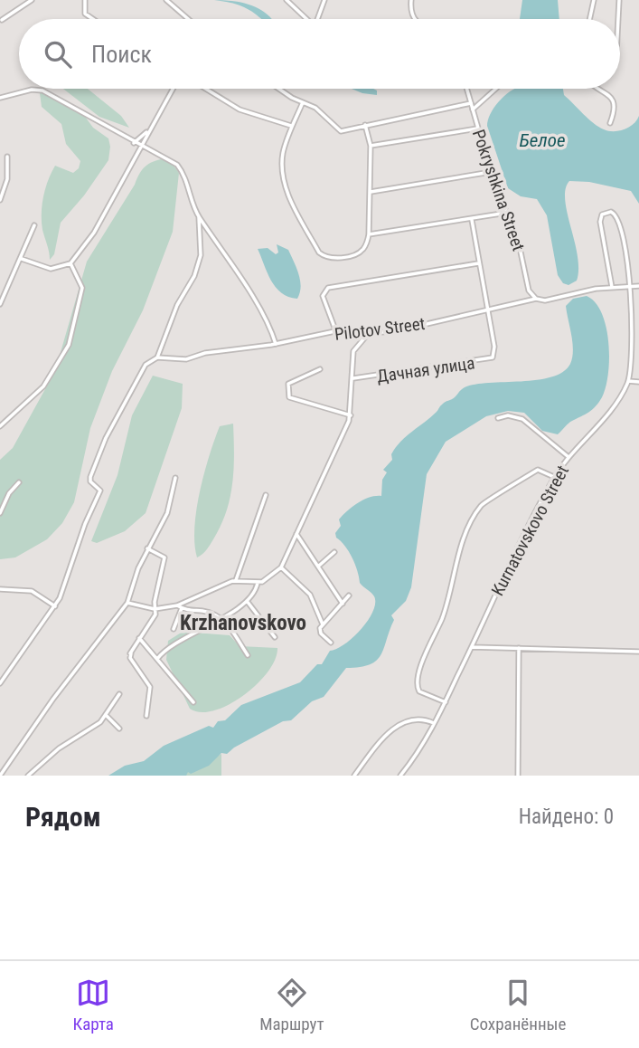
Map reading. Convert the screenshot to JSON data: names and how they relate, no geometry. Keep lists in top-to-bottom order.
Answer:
{
  "streets": {
    "street": [
      "Pokryshkina Street",
      "Pilotov Street",
      "Дачная улица",
      "Kurnatovskovo Street"
    ]
  },
  "crossings": [
    ["Pokryshkina Street", "Pilotov Street"],
    ["Pilotov Street", "Дачная улица"]
  ],
  "districts": ["Krzhanovskovo"],
  "water": ["Белое"],
  "page": {
    "search": "Поиск",
    "heading": ["Рядом", "Найдено: 0"],
    "nav": ["Карта", "Маршрут", "Сохранённые"]
  }
}
